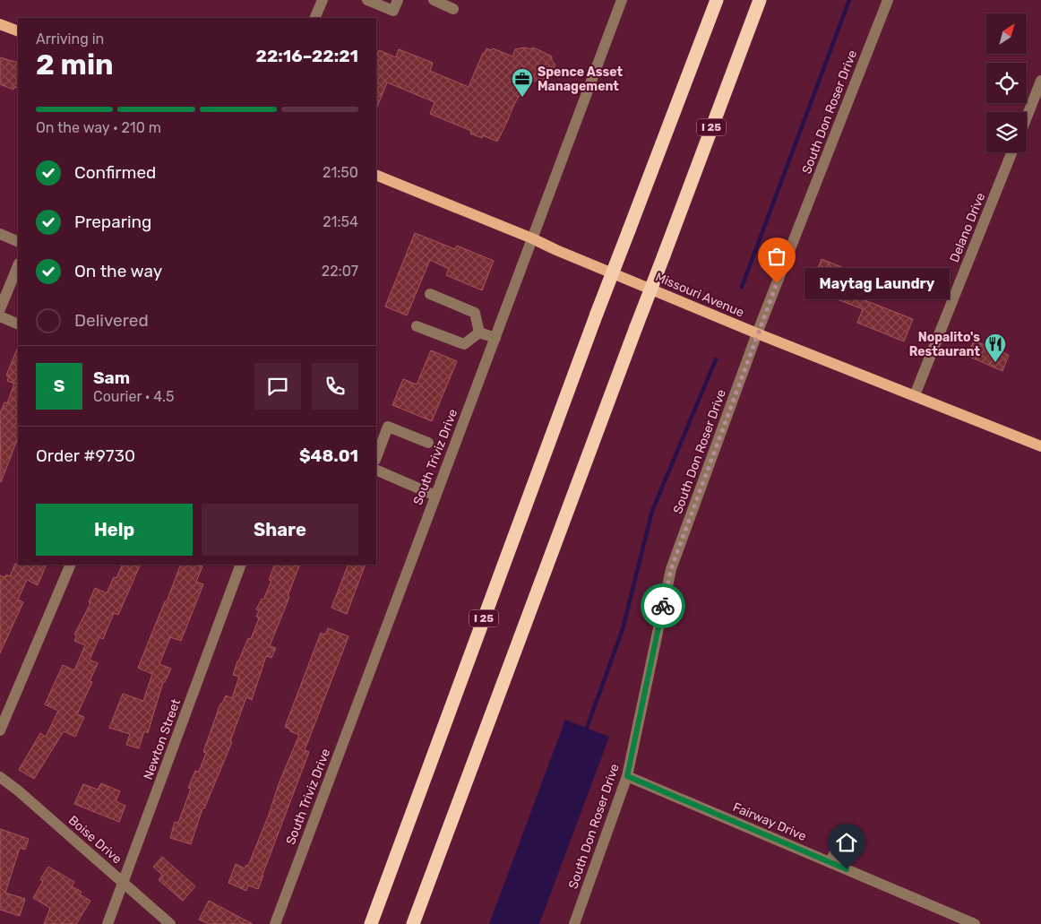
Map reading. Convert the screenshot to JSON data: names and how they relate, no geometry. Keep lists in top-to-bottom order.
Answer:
{
  "streets": {
    "highway": ["I 25"],
    "main road": ["Missouri Avenue"],
    "street": [
      "South Don Roser Drive",
      "Delano Drive",
      "South Triviz Drive",
      "Newton Street",
      "Fairway Drive",
      "Boise Drive"
    ]
  },
  "crossings": [
    ["South Don Roser Drive", "Missouri Avenue"],
    ["South Don Roser Drive", "Fairway Drive"],
    ["Delano Drive", "Missouri Avenue"],
    ["Missouri Avenue", "South Triviz Drive"],
    ["Newton Street", "Boise Drive"]
  ],
  "places": {
    "office": ["Spence Asset Management"],
    "other": ["Maytag Laundry"],
    "restaurant": ["Nopalito's Restaurant"]
  },
  "north": "top right",
  "page": {
    "heading": ["2 min", "Arriving in", "22:16–22:21"],
    "panel": [
      "Sam",
      "Courier · 4.5",
      "Order #9730",
      "$48.01"
    ],
    "bar": "On the way · 210 m",
    "list": [
      ["Confirmed", "21:50"],
      ["Preparing", "21:54"],
      ["On the way", "22:07"],
      "Delivered"
    ],
    "bubble": "Maytag Laundry",
    "round": "S",
    "buttons": ["Help", "Share"]
  }
}
